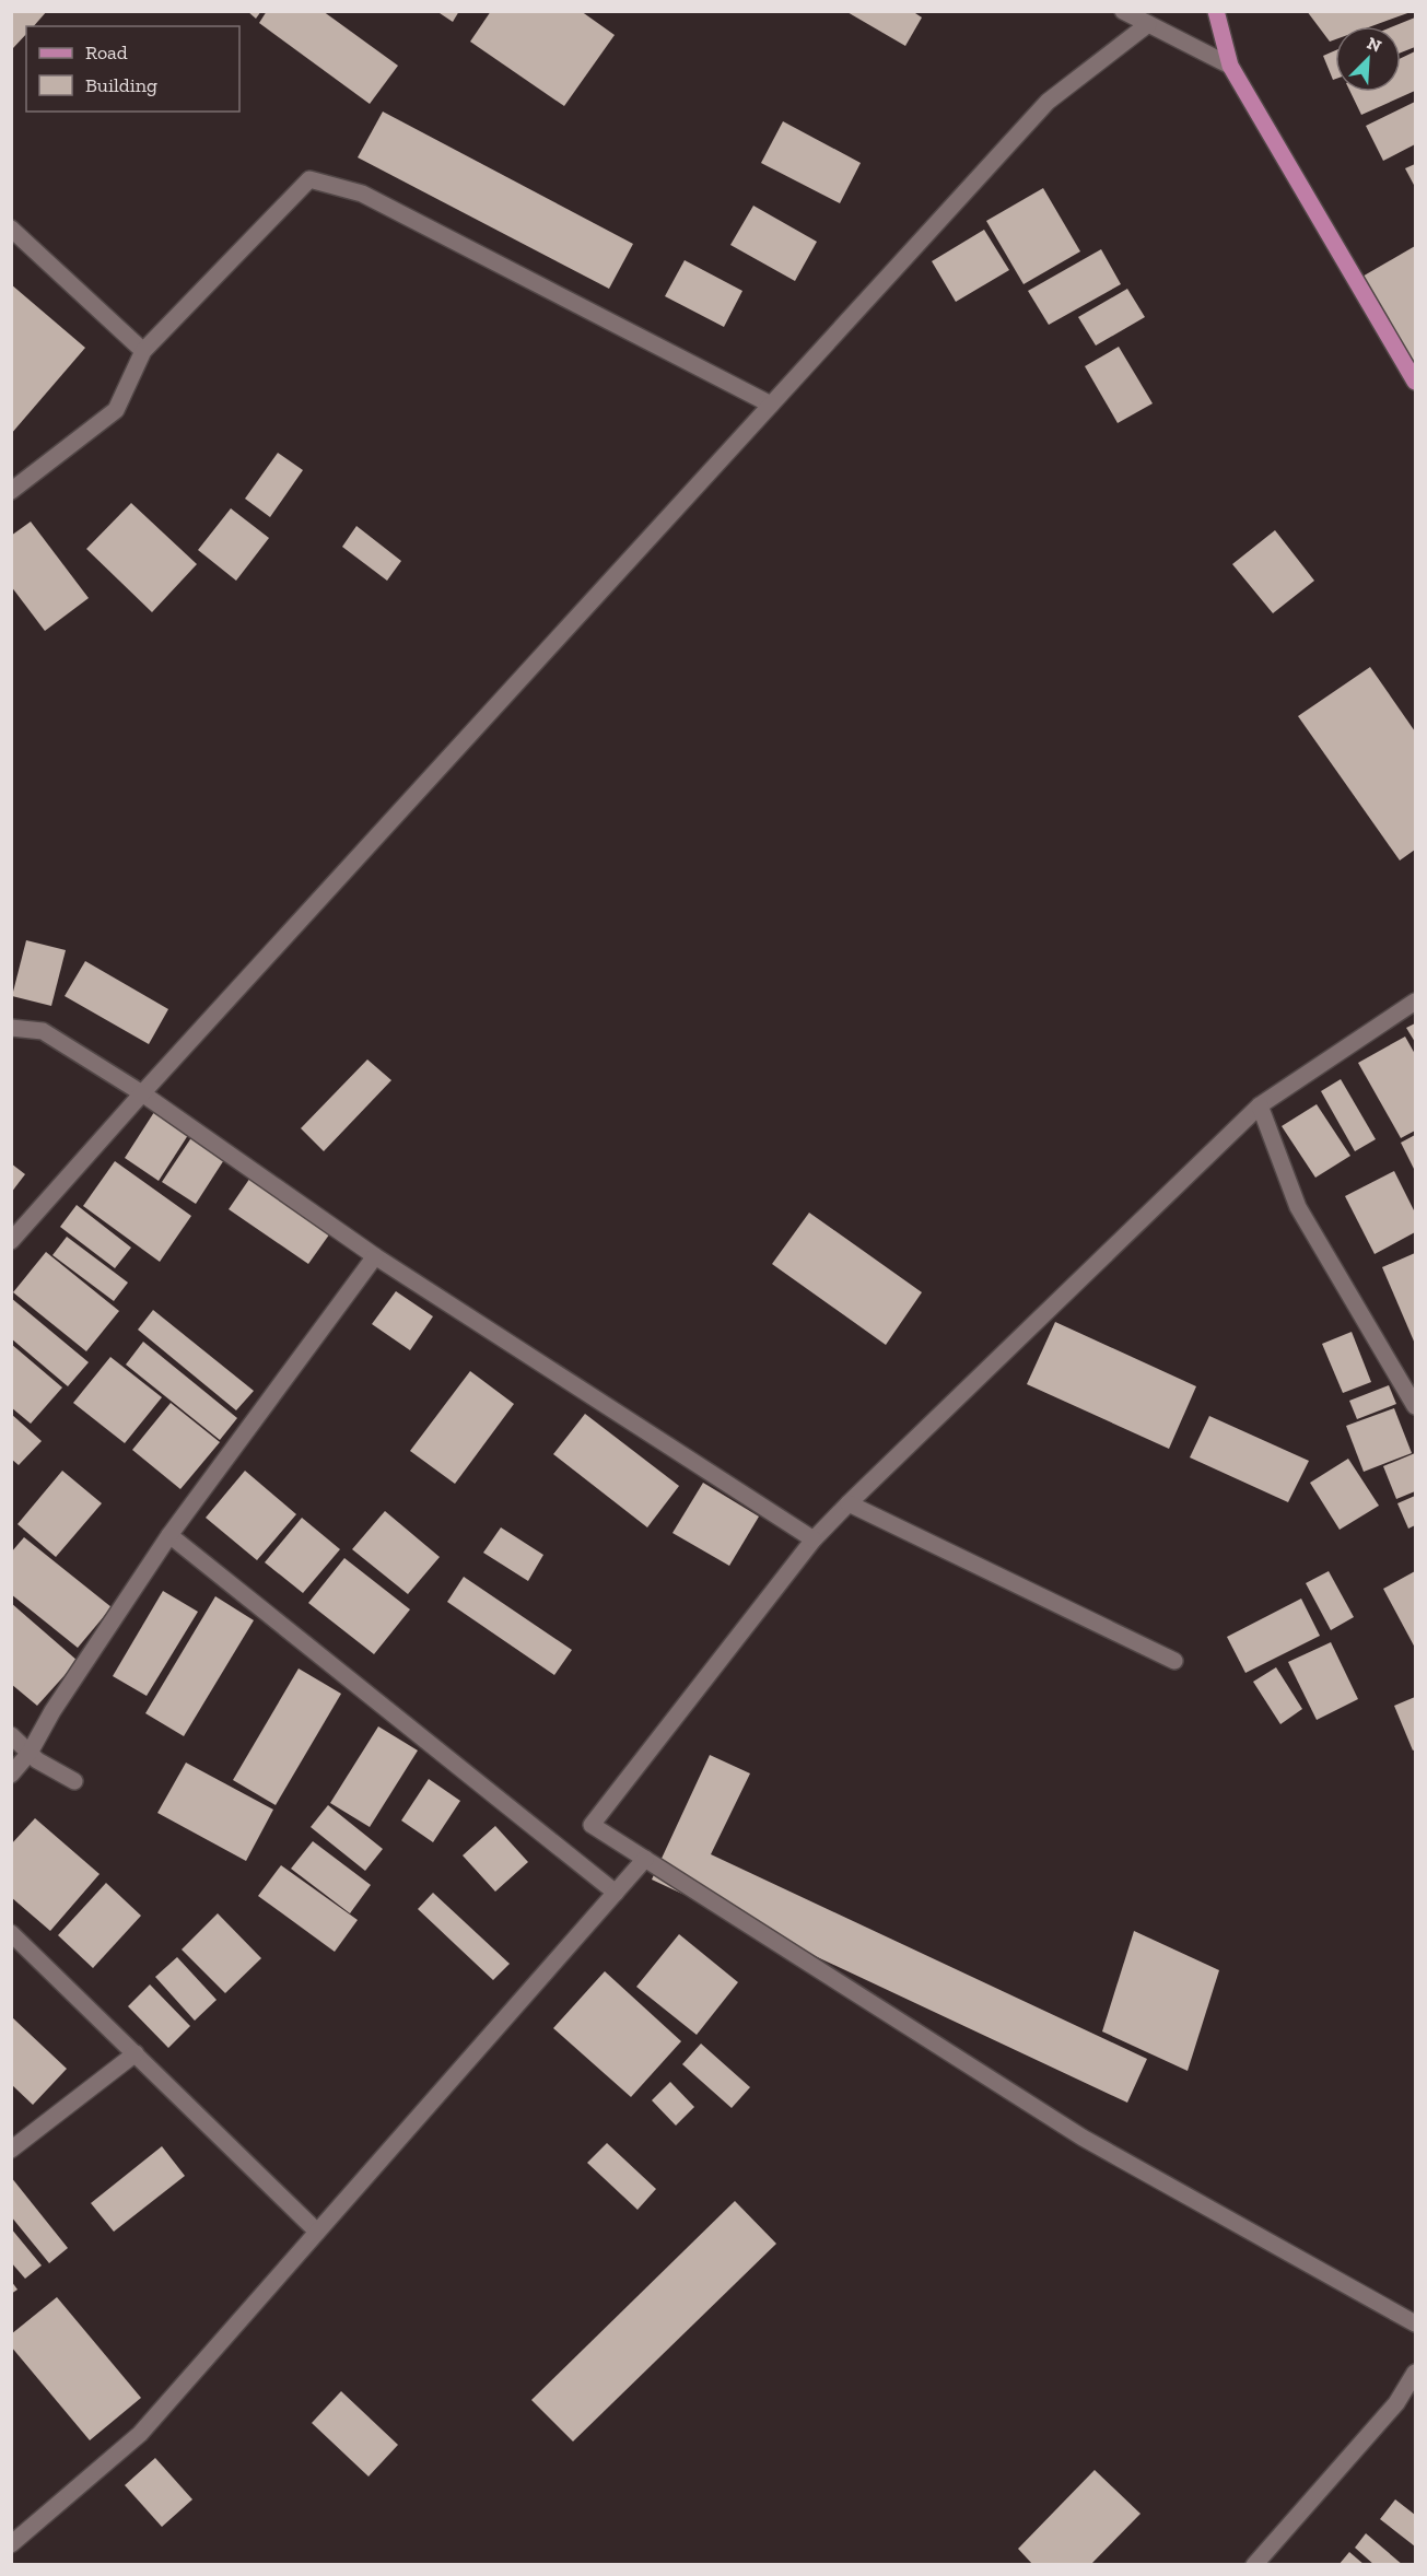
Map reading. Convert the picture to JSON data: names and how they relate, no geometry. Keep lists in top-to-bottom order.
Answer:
{
  "legend": ["Road", "Building"],
  "north": "top right"
}
